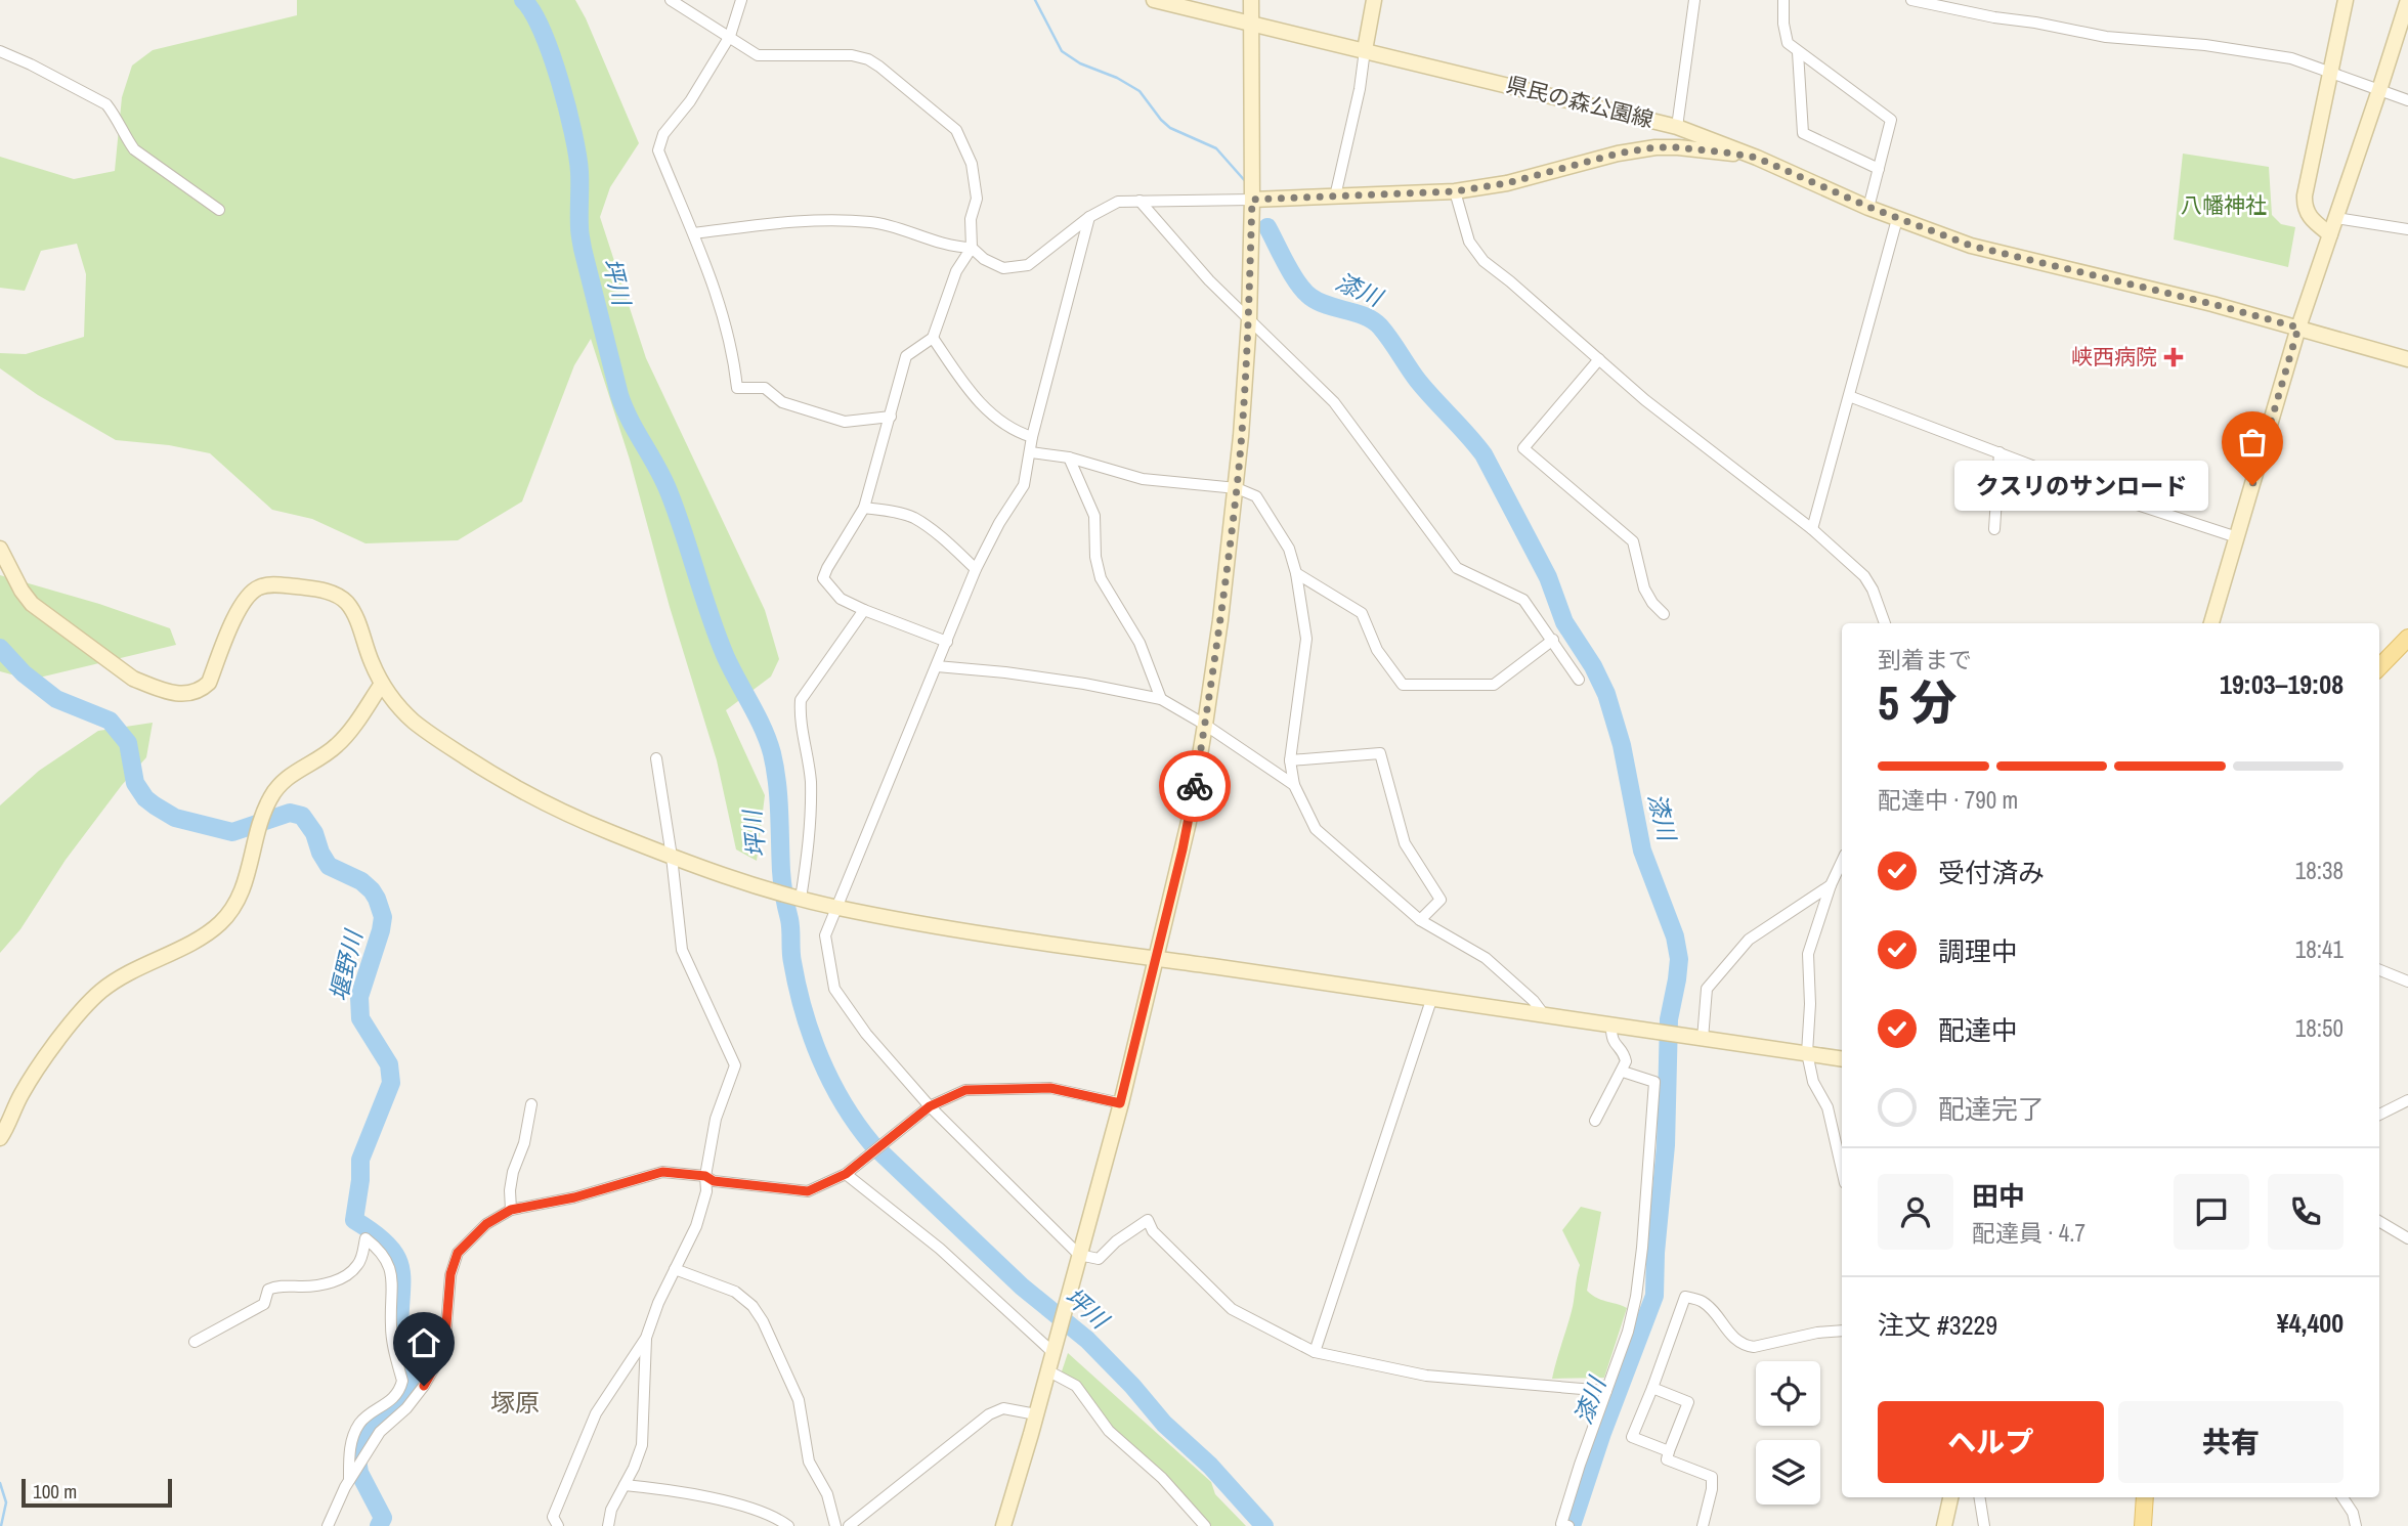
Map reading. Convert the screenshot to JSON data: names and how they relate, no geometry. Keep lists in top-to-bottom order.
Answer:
{
  "streets": {
    "street": ["県民の森公園線"]
  },
  "districts": ["塚原"],
  "water": ["坪川", "漆川", "堰野川"],
  "parks": ["八幡神社"],
  "places": {
    "health": ["峡西病院"],
    "other": ["クスリのサンロード"]
  },
  "scale_bar": "100 m",
  "page": {
    "bubble": "クスリのサンロード",
    "heading": ["5 分", "到着まで", "19:03–19:08"],
    "panel": [
      "田中",
      "配達員 · 4.7",
      "注文 #3229",
      "¥4,400"
    ],
    "bar": "配達中 · 790 m",
    "list": [
      ["受付済み", "18:38"],
      ["調理中", "18:41"],
      ["配達中", "18:50"],
      "配達完了"
    ],
    "buttons": ["ヘルプ", "共有"],
    "scale": "100 m"
  }
}
